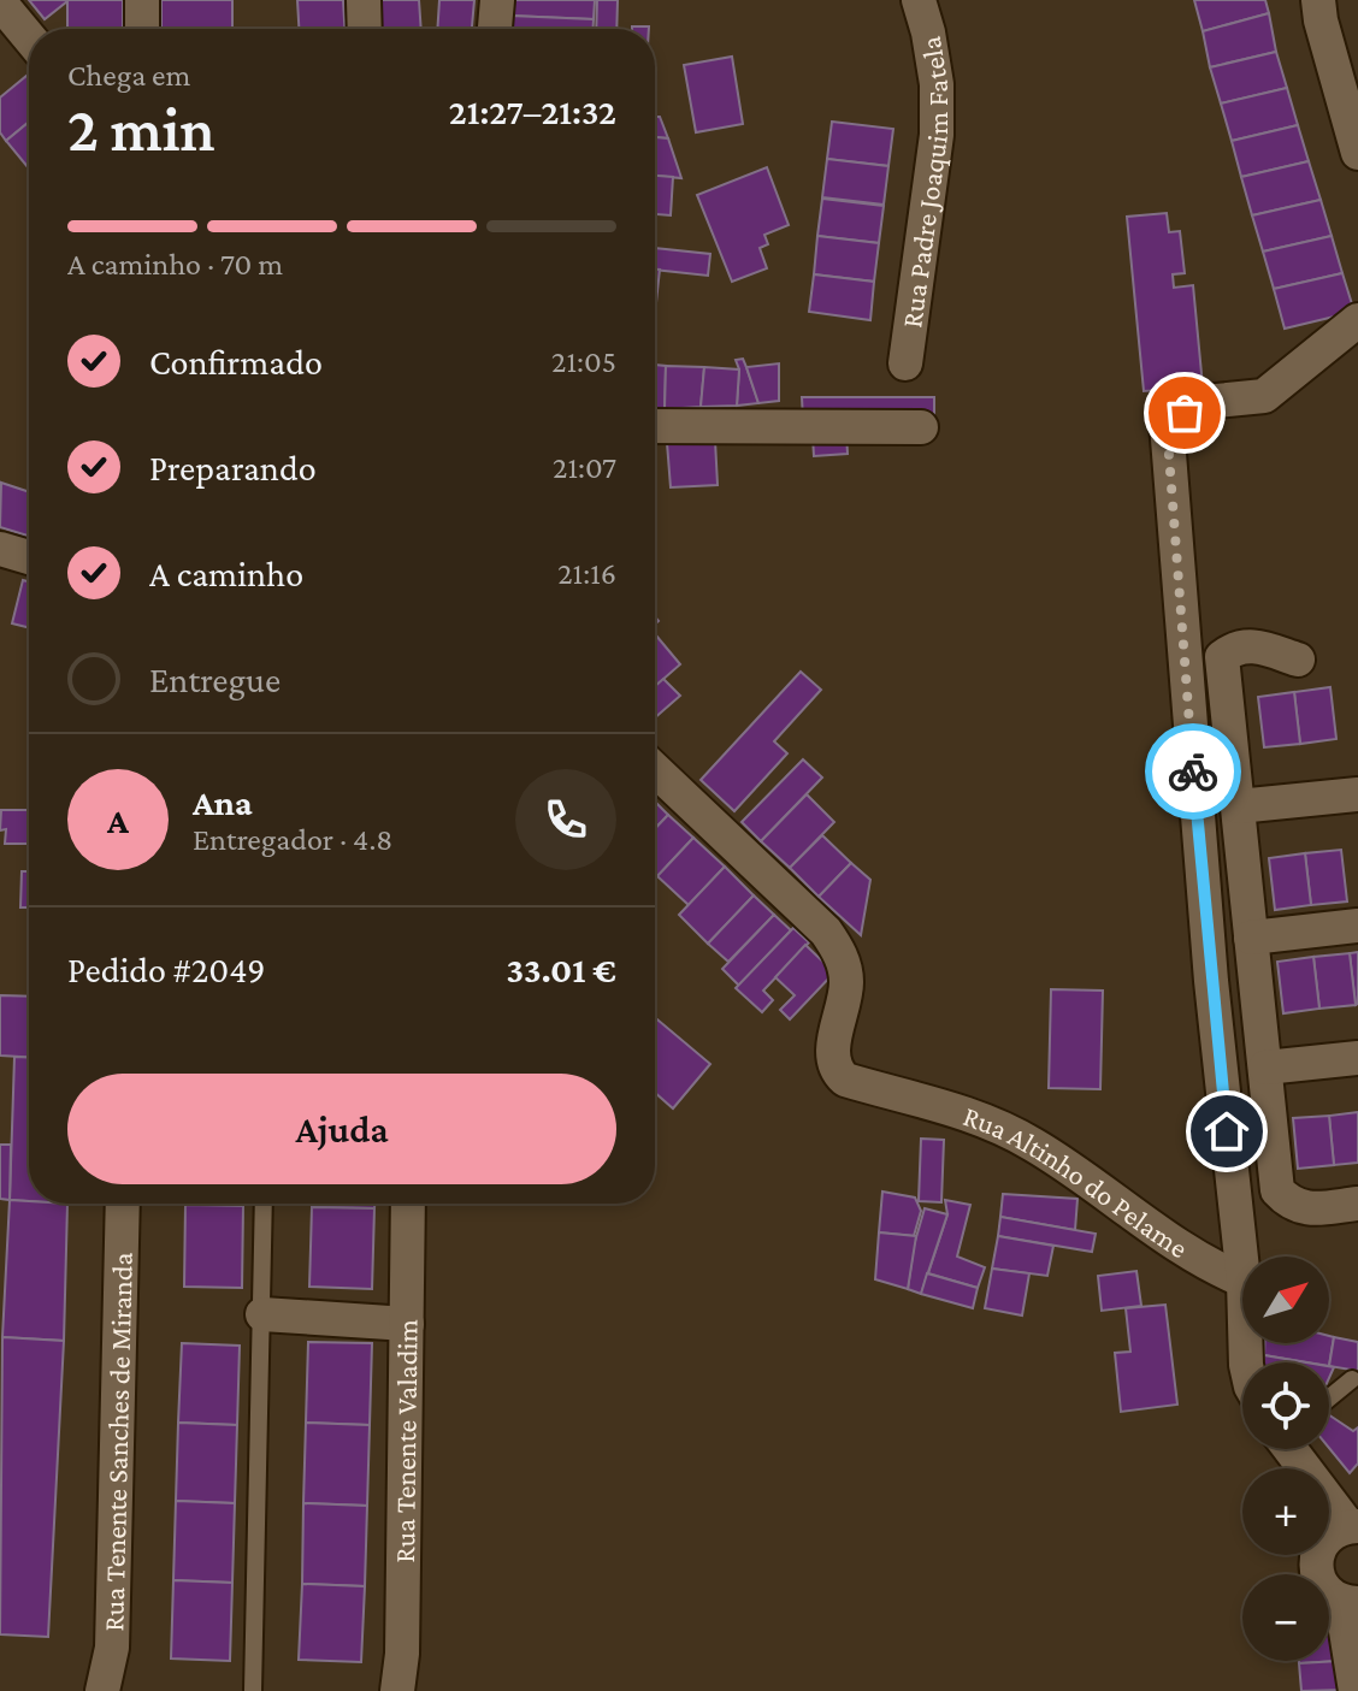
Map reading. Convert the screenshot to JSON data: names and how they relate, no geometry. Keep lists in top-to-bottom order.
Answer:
{
  "streets": {
    "street": [
      "Rua Padre Joaquim Fatela",
      "Rua Altinho do Pelame",
      "Rua Tenente Sanches de Miranda",
      "Rua Tenente Valadim"
    ]
  },
  "north": "top right",
  "page": {
    "heading": ["2 min", "Chega em", "21:27–21:32"],
    "panel": [
      "Ana",
      "Entregador · 4.8",
      "Pedido #2049",
      "33.01 €"
    ],
    "bar": "A caminho · 70 m",
    "list": [
      ["Confirmado", "21:05"],
      ["Preparando", "21:07"],
      ["A caminho", "21:16"],
      "Entregue"
    ],
    "round": "A",
    "buttons": "Ajuda",
    "map_buttons": ["+", "−"]
  }
}
